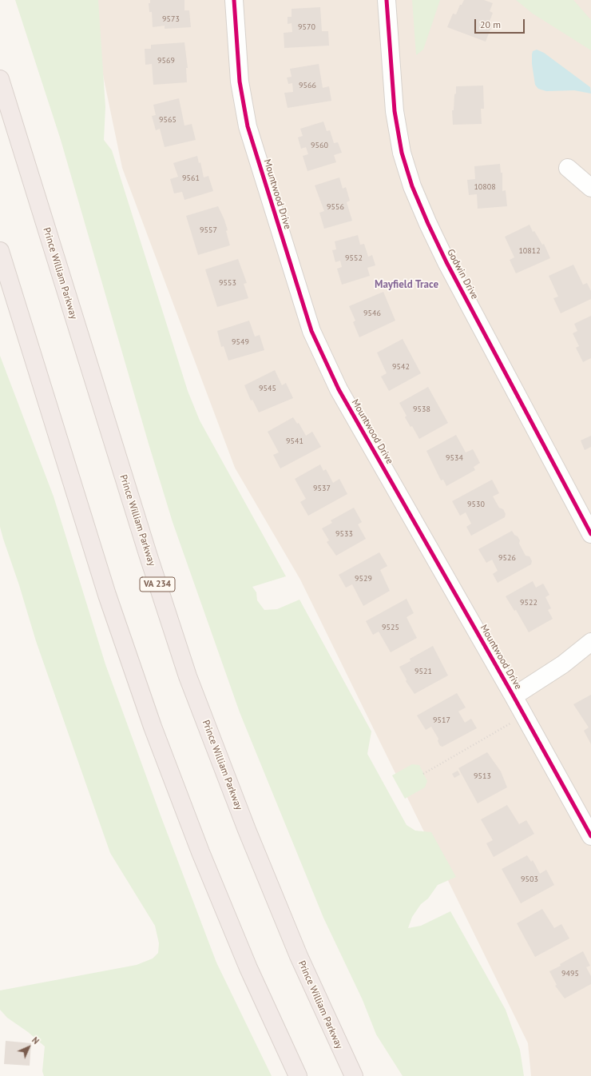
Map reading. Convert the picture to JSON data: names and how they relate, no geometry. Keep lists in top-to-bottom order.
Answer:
{
  "streets": {
    "highway": ["Prince William Parkway", "VA 234"],
    "street": ["Mountwood Drive", "Godwin Drive"]
  },
  "districts": ["Mayfield Trace"],
  "house_numbers": [
    "9573",
    "9570",
    "9569",
    "9566",
    "9565",
    "9560",
    "9561",
    "10808",
    "9556",
    "9557",
    "10812",
    "9552",
    "9553",
    "9546",
    "9549",
    "9542",
    "9545",
    "9538",
    "9541",
    "9534",
    "9537",
    "9530",
    "9533",
    "9526",
    "9529",
    "9522",
    "9525",
    "9521",
    "9517",
    "9513",
    "9503",
    "9495"
  ],
  "scale_bar": "20 m",
  "north": "top right"
}
